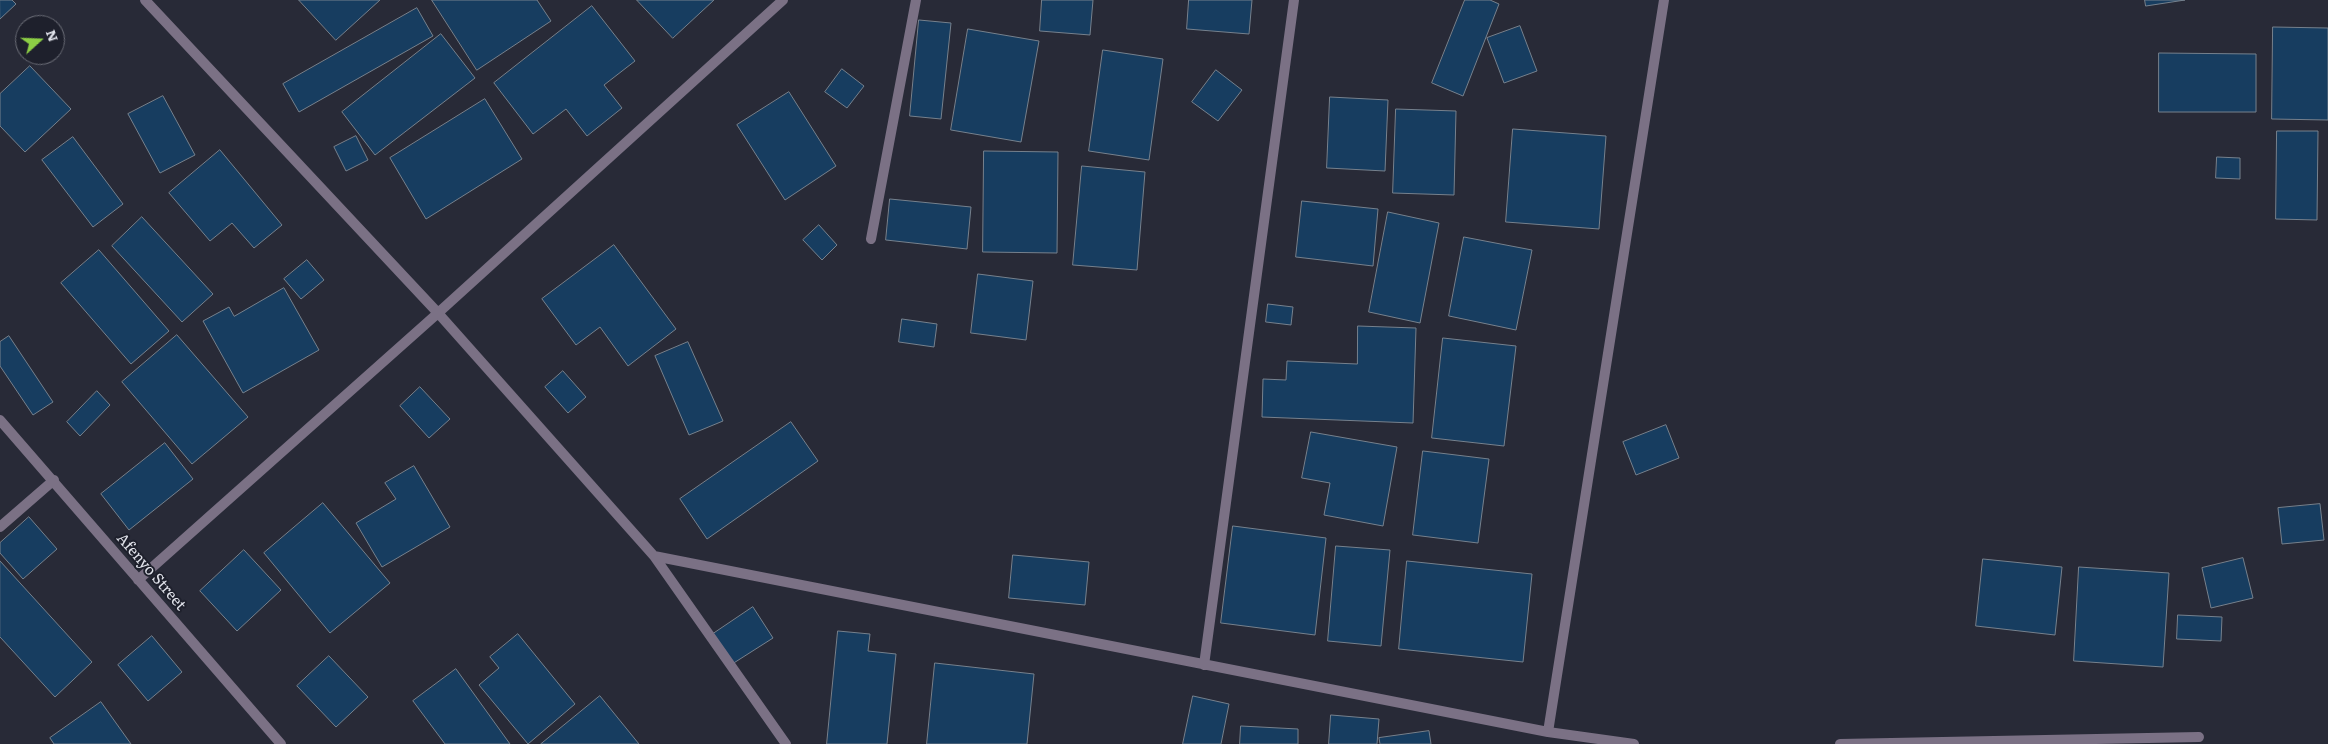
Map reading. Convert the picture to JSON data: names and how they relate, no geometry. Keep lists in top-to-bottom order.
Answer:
{
  "streets": {
    "street": ["Afenyo Street"]
  },
  "north": "right"
}
